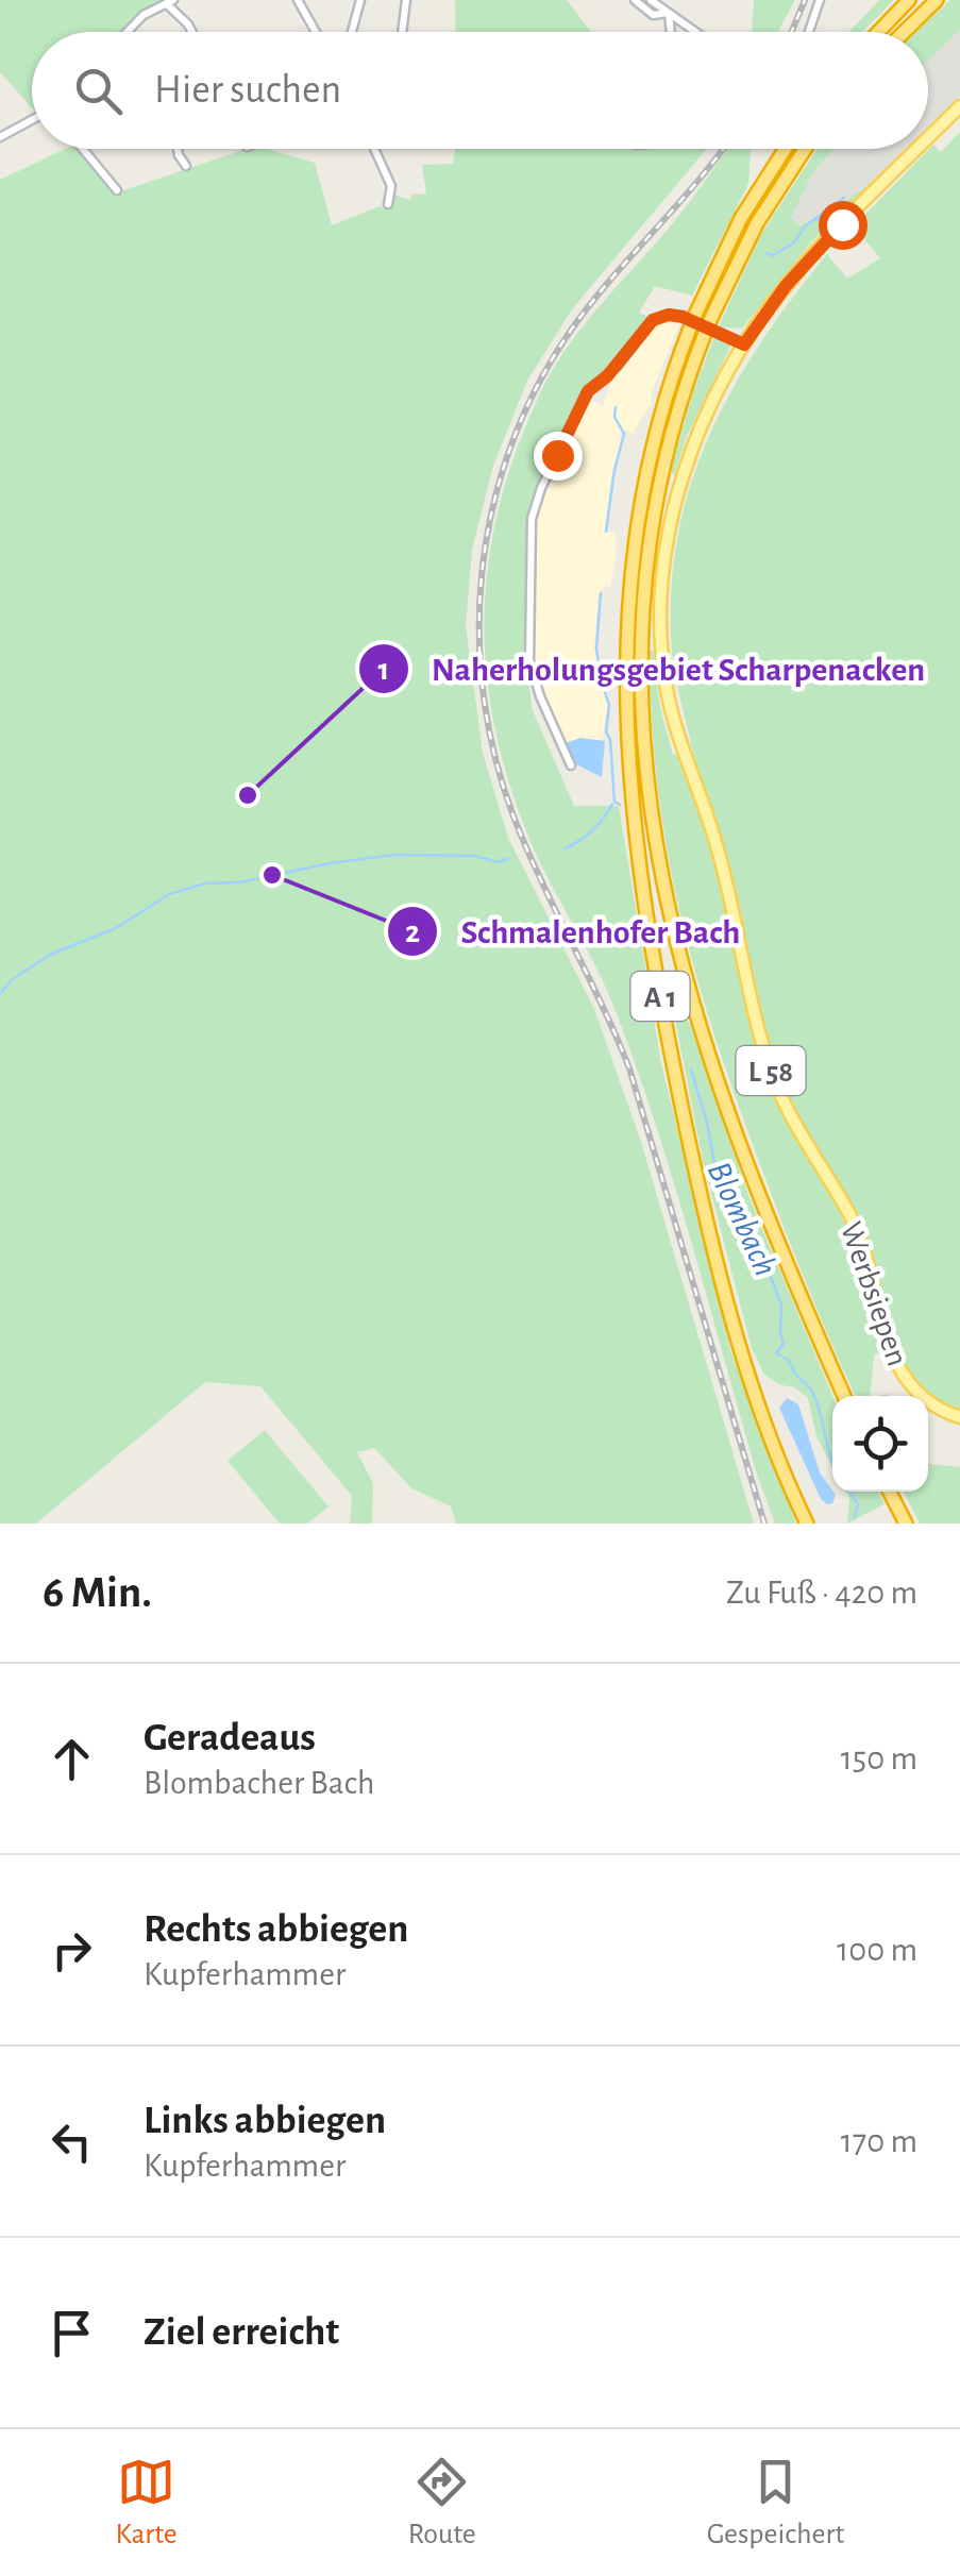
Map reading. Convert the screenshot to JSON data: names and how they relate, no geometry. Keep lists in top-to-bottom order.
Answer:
{
  "streets": {
    "highway": ["A 1"],
    "main road": ["L 58", "Werbsiepen"]
  },
  "crossings": [
    ["L 58", "Werbsiepen"]
  ],
  "water": ["Blombach"],
  "places": ["Naherholungsgebiet Scharpenacken", "Schmalenhofer Bach"],
  "page": {
    "search": "Hier suchen",
    "heading": ["6 Min.", "Zu Fuß · 420 m"],
    "list": [
      ["Geradeaus", "Blombacher Bach", "150 m"],
      ["Rechts abbiegen", "Kupferhammer", "100 m"],
      ["Links abbiegen", "Kupferhammer", "170 m"],
      "Ziel erreicht"
    ],
    "nav": ["Karte", "Route", "Gespeichert"]
  }
}
